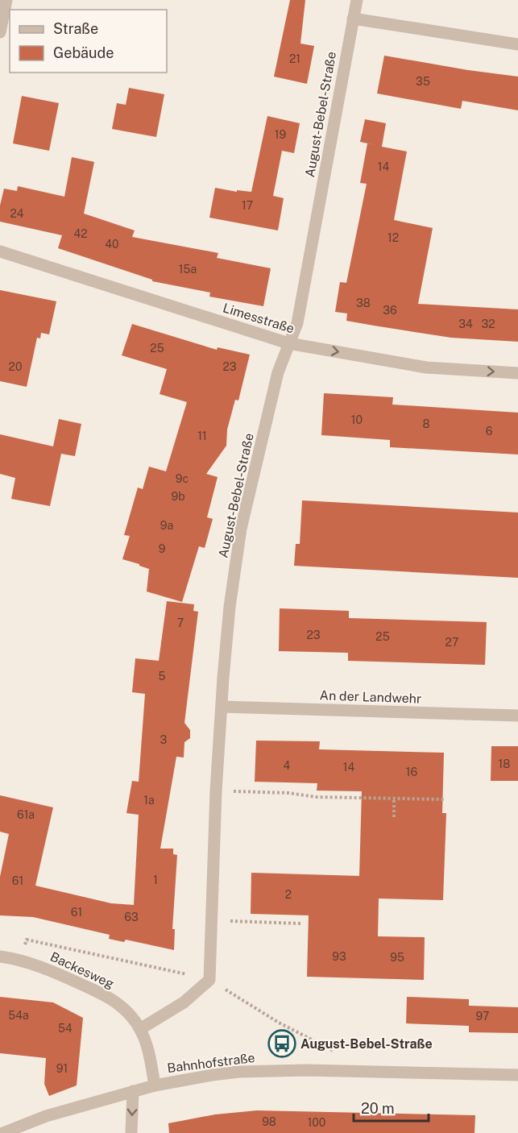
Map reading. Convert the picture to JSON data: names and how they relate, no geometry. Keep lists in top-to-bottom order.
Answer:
{
  "streets": {
    "street": [
      "August-Bebel-Straße",
      "Limesstraße",
      "An der Landwehr",
      "Backesweg",
      "Bahnhofstraße"
    ]
  },
  "crossings": [
    ["August-Bebel-Straße", "Limesstraße"],
    ["August-Bebel-Straße", "An der Landwehr"],
    ["Backesweg", "Bahnhofstraße"]
  ],
  "one_way": ["Limesstraße"],
  "places": {
    "bus stop": ["August-Bebel-Straße"]
  },
  "house_numbers": [
    "21",
    "35",
    "19",
    "14",
    "17",
    "24",
    "42",
    "12",
    "40",
    "15a",
    "38",
    "36",
    "34",
    "32",
    "25",
    "20",
    "23",
    "10",
    "8",
    "6",
    "11",
    "9c",
    "9b",
    "9a",
    "9",
    "7",
    "23",
    "25",
    "27",
    "5",
    "3",
    "18",
    "4",
    "14",
    "16",
    "1a",
    "61a",
    "1",
    "61",
    "2",
    "61",
    "63",
    "93",
    "95",
    "54a",
    "97",
    "54",
    "91",
    "98",
    "100"
  ],
  "legend": ["Straße", "Gebäude"],
  "scale_bar": "20 m"
}
